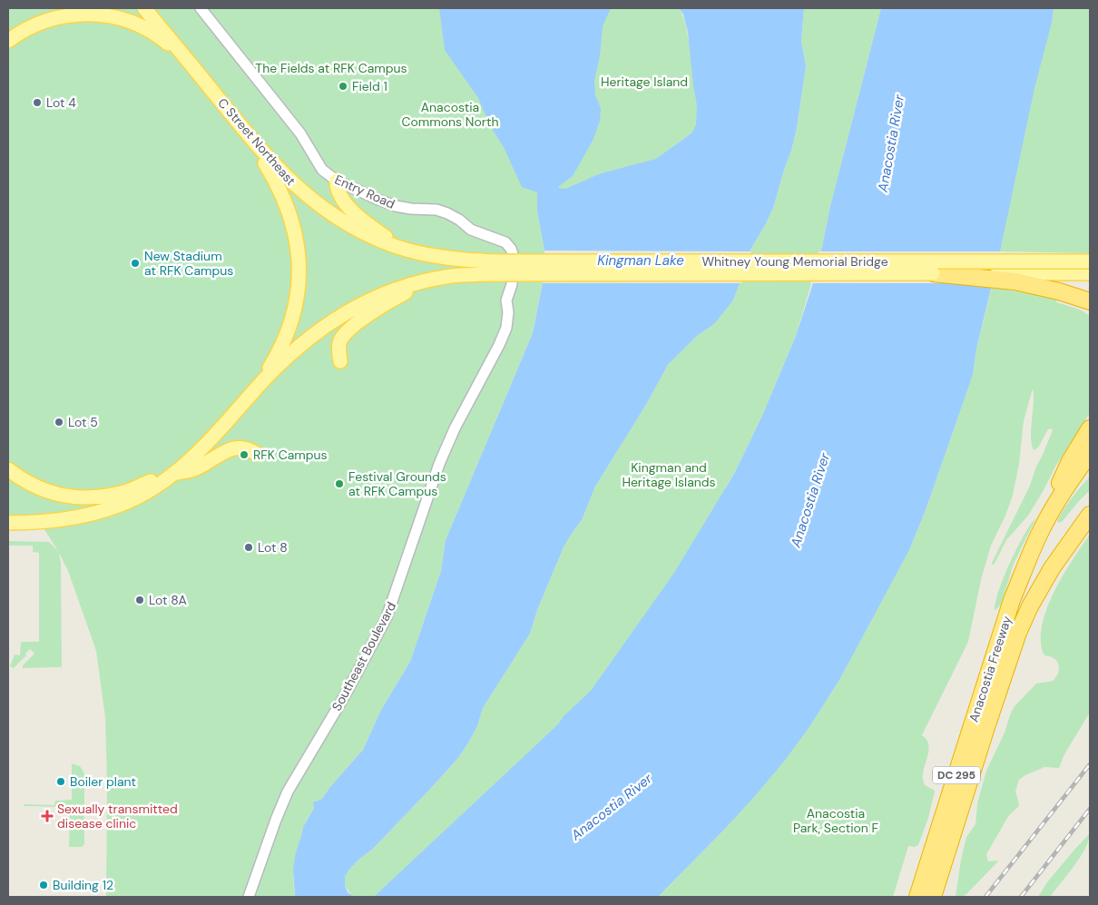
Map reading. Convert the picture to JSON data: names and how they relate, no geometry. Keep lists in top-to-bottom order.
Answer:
{
  "streets": {
    "highway": ["Anacostia Freeway", "DC 295"],
    "main road": ["C Street Northeast", "Whitney Young Memorial Bridge"],
    "street": ["Entry Road", "Southeast Boulevard"]
  },
  "crossings": [
    ["C Street Northeast", "Whitney Young Memorial Bridge"],
    ["Entry Road", "Southeast Boulevard"]
  ],
  "water": ["Anacostia River", "Kingman Lake"],
  "parks": [
    "The Fields at RFK Campus",
    "Heritage Island",
    "Anacostia Commons North",
    "Kingman and Heritage Islands",
    "Anacostia Park, Section F"
  ],
  "places": {
    "other": [
      "Field 1",
      "Lot 4",
      "New Stadium at RFK Campus",
      "Lot 5",
      "RFK Campus",
      "Festival Grounds at RFK Campus",
      "Lot 8",
      "Lot 8A",
      "Boiler plant",
      "Building 12"
    ],
    "health": ["Sexually transmitted disease clinic"]
  }
}
